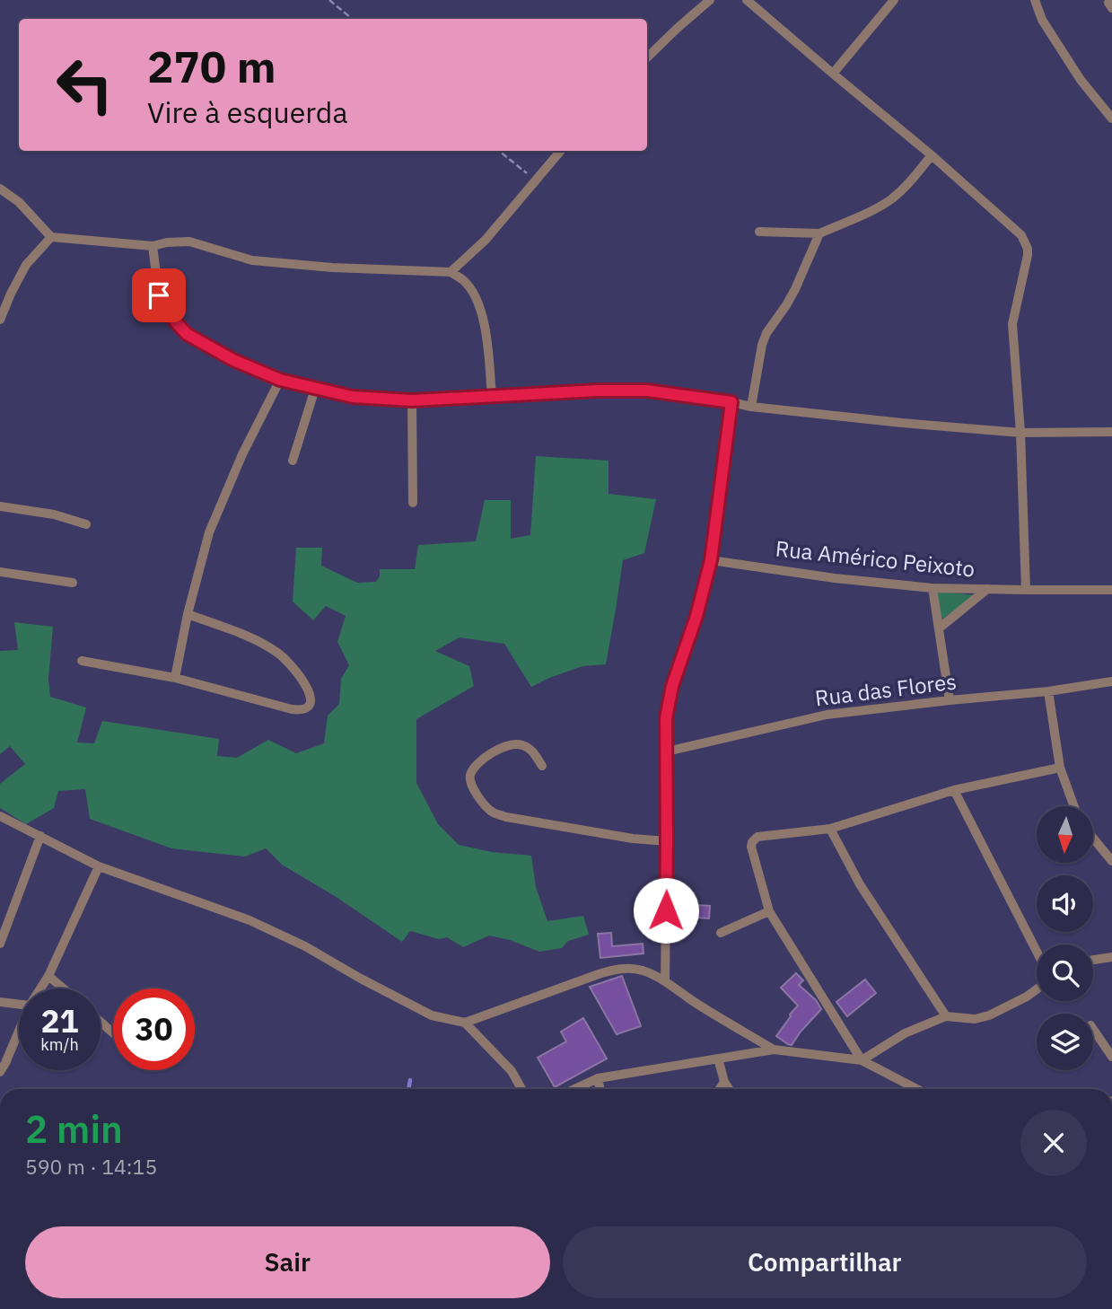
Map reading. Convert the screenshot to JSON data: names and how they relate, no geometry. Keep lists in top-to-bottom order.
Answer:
{
  "streets": {
    "street": ["Rua Américo Peixoto", "Rua das Flores"]
  },
  "north": "bottom",
  "page": {
    "turn": ["270 m", "Vire à esquerda"],
    "speed": "21 km/h",
    "limit": "30",
    "heading": ["2 min", "590 m · 14:15"],
    "buttons": ["Sair", "Compartilhar"]
  }
}
